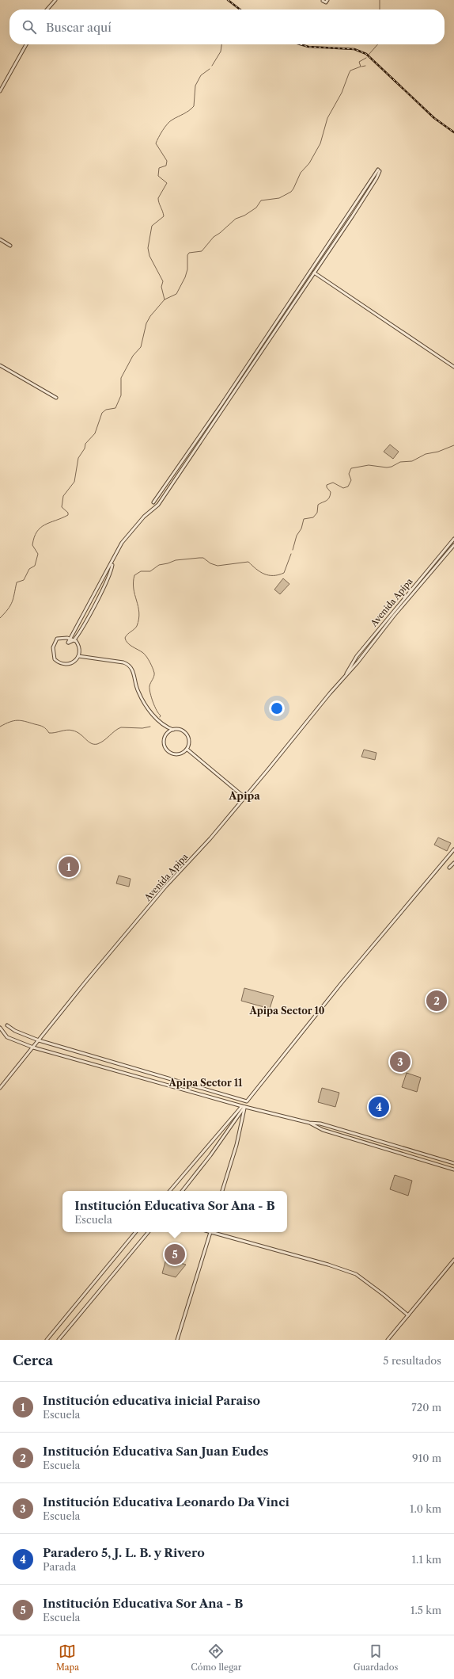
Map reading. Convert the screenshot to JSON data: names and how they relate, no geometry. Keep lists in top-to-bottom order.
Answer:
{
  "streets": {
    "street": ["Avenida Apipa"]
  },
  "districts": ["Apipa", "Apipa Sector 10", "Apipa Sector 11"],
  "page": {
    "search": "Buscar aquí",
    "pins": [
      "1",
      "2",
      "3",
      "4",
      "5"
    ],
    "popup": ["Institución Educativa Sor Ana - B", "Escuela"],
    "heading": ["Cerca", "5 resultados"],
    "list": [
      {
        "mark": "1",
        "name": "Institución educativa inicial Paraiso",
        "note": "Escuela",
        "value": "720 m"
      },
      {
        "mark": "2",
        "name": "Institución Educativa San Juan Eudes",
        "note": "Escuela",
        "value": "910 m"
      },
      {
        "mark": "3",
        "name": "Institución Educativa Leonardo Da Vinci",
        "note": "Escuela",
        "value": "1.0 km"
      },
      {
        "mark": "4",
        "name": "Paradero 5, J. L. B. y Rivero",
        "note": "Parada",
        "value": "1.1 km"
      },
      {
        "mark": "5",
        "name": "Institución Educativa Sor Ana - B",
        "note": "Escuela",
        "value": "1.5 km"
      }
    ],
    "nav": ["Mapa", "Cómo llegar", "Guardados"]
  }
}
